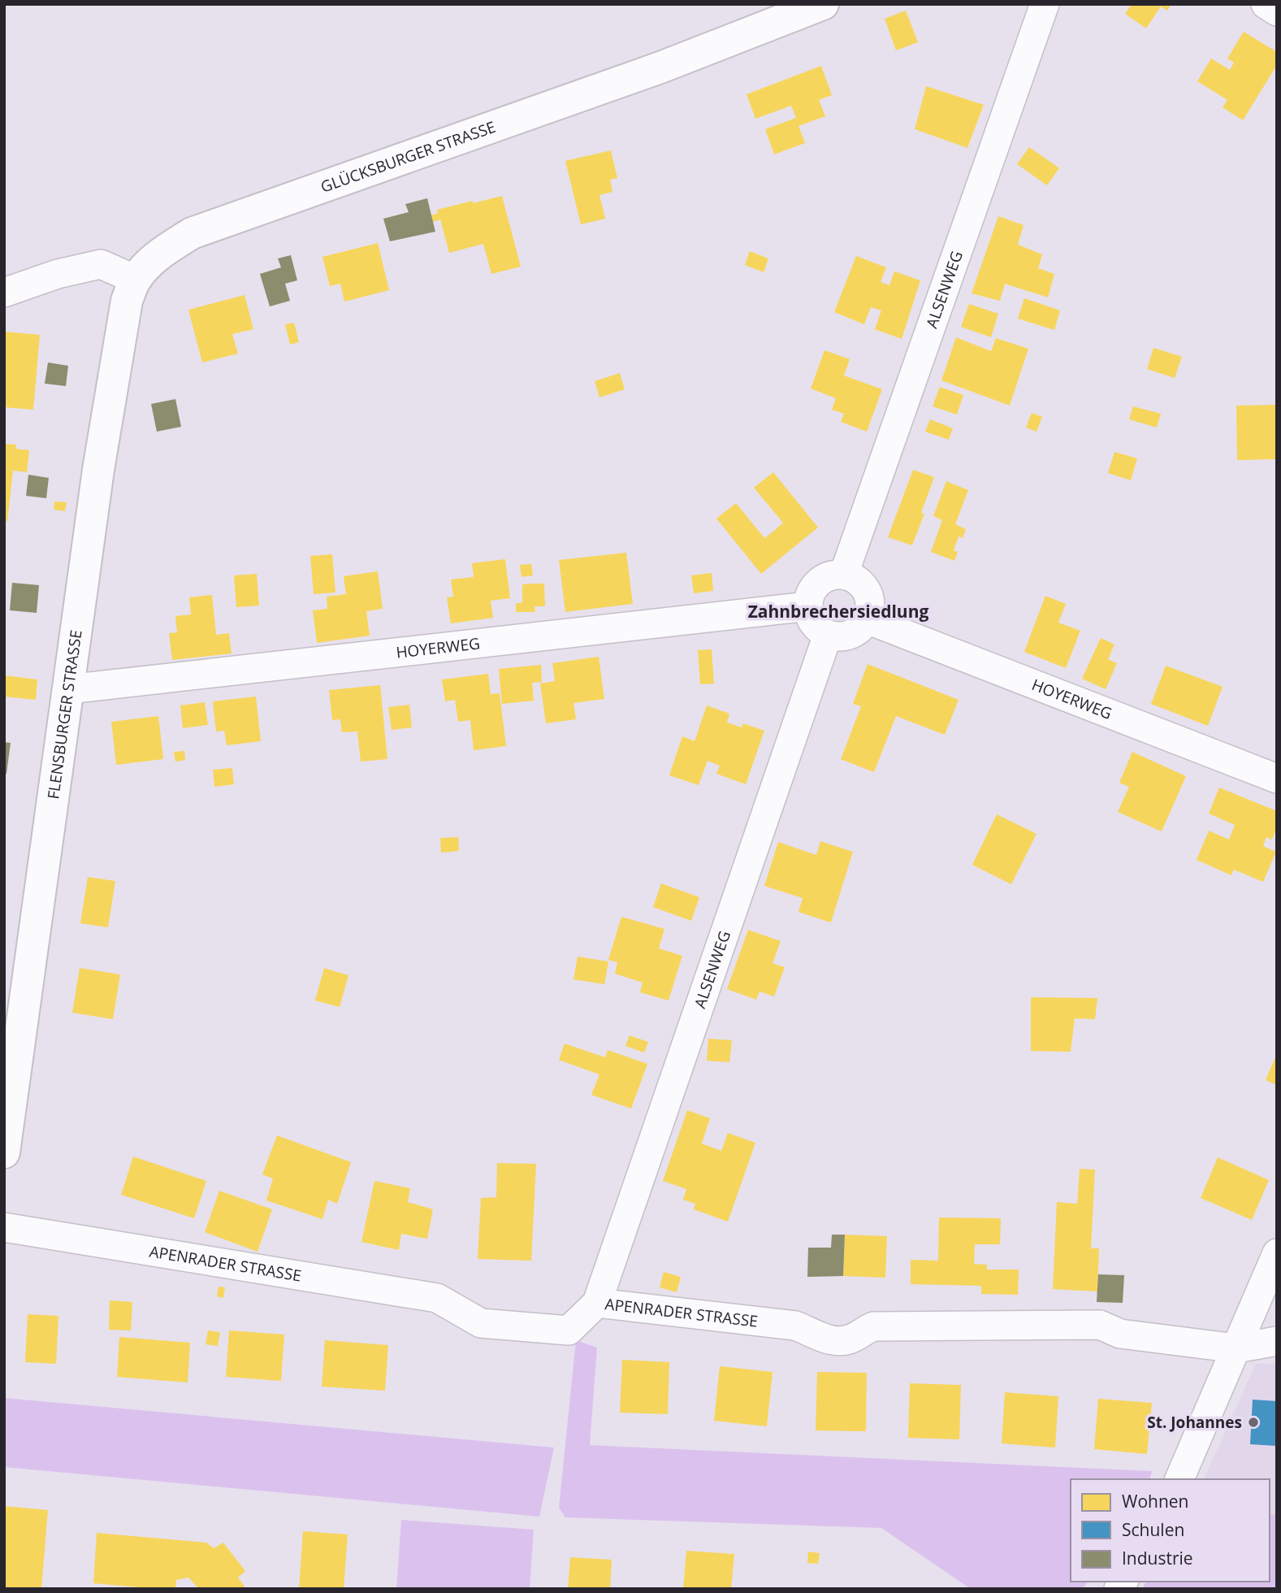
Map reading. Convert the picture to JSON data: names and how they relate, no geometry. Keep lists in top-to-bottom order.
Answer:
{
  "streets": {
    "street": [
      "GLÜCKSBURGER STRASSE",
      "ALSENWEG",
      "HOYERWEG",
      "FLENSBURGER STRASSE",
      "APENRADER STRASSE"
    ]
  },
  "crossings": [
    ["GLÜCKSBURGER STRASSE", "FLENSBURGER STRASSE"],
    ["ALSENWEG", "HOYERWEG"],
    ["ALSENWEG", "APENRADER STRASSE"],
    ["HOYERWEG", "FLENSBURGER STRASSE"]
  ],
  "districts": ["Zahnbrechersiedlung"],
  "places": ["St. Johannes"],
  "legend": ["Wohnen", "Schulen", "Industrie"]
}
